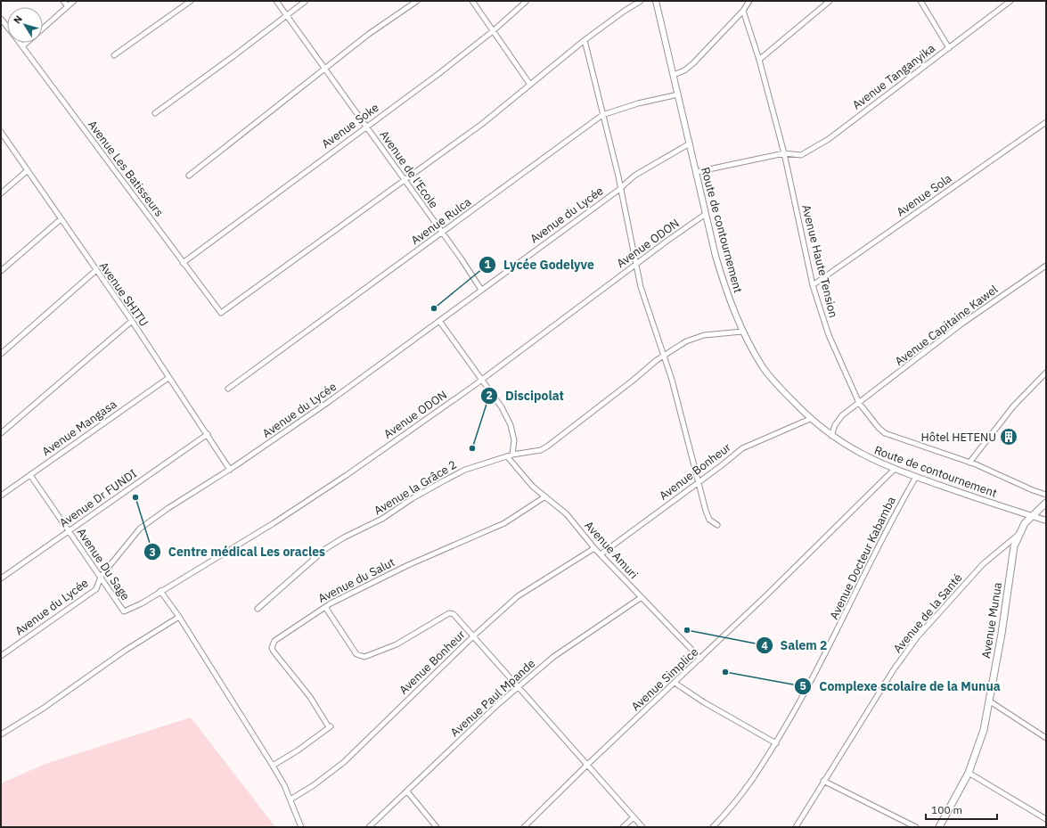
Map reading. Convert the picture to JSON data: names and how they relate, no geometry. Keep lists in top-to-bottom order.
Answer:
{
  "streets": {
    "main road": ["Avenue Munua"],
    "street": [
      "Avenue Tanganyika",
      "Avenue Soke",
      "Avenue Les Batisseurs",
      "Avenue de l'Ecole",
      "Avenue Sola",
      "Avenue du Lycée",
      "Avenue Rulca",
      "Route de contournement",
      "Avenue ODON",
      "Avenue Haute Tension",
      "Avenue SHITU",
      "Avenue Capitaine Kawel",
      "Avenue Mangasa",
      "Avenue Bonheur",
      "Avenue la Grâce 2",
      "Avenue Dr FUNDI",
      "Avenue Amuri",
      "Avenue Docteur Kabamba",
      "Avenue Du Sage",
      "Avenue du Salut",
      "Avenue de la Santé",
      "Avenue Simplice",
      "Avenue Paul Mpande"
    ]
  },
  "crossings": [
    ["Avenue Tanganyika", "Route de contournement"],
    ["Avenue Tanganyika", "Avenue Haute Tension"],
    ["Avenue Soke", "Avenue Les Batisseurs"],
    ["Avenue Soke", "Avenue de l'Ecole"],
    ["Avenue Les Batisseurs", "Avenue de l'Ecole"],
    ["Avenue de l'Ecole", "Avenue du Lycée"],
    ["Avenue de l'Ecole", "Avenue Rulca"],
    ["Avenue Sola", "Avenue Haute Tension"],
    ["Avenue du Lycée", "Route de contournement"],
    ["Avenue du Lycée", "Avenue SHITU"],
    ["Avenue du Lycée", "Avenue Du Sage"],
    ["Avenue Rulca", "Route de contournement"],
    ["Route de contournement", "Avenue ODON"],
    ["Route de contournement", "Avenue Bonheur"],
    ["Route de contournement", "Avenue la Grâce 2"],
    ["Route de contournement", "Avenue Docteur Kabamba"],
    ["Route de contournement", "Avenue Munua"],
    ["Route de contournement", "Avenue Simplice"],
    ["Avenue ODON", "Avenue Du Sage"],
    ["Avenue Haute Tension", "Avenue Capitaine Kawel"],
    ["Avenue SHITU", "Avenue Mangasa"],
    ["Avenue SHITU", "Avenue Dr FUNDI"],
    ["Avenue Mangasa", "Avenue Du Sage"],
    ["Avenue Bonheur", "Avenue Amuri"],
    ["Avenue la Grâce 2", "Avenue Amuri"],
    ["Avenue Dr FUNDI", "Avenue Du Sage"],
    ["Avenue Amuri", "Avenue du Salut"],
    ["Avenue Amuri", "Avenue Simplice"],
    ["Avenue Amuri", "Avenue Paul Mpande"],
    ["Avenue de la Santé", "Avenue Munua"]
  ],
  "places": {
    "other": [
      "Lycée Godelyve",
      "Discipolat",
      "Centre médical Les oracles",
      "Salem 2",
      "Complexe scolaire de la Munua"
    ],
    "building": ["Hôtel HETENU"]
  },
  "scale_bar": "100 m",
  "north": "top left"
}
